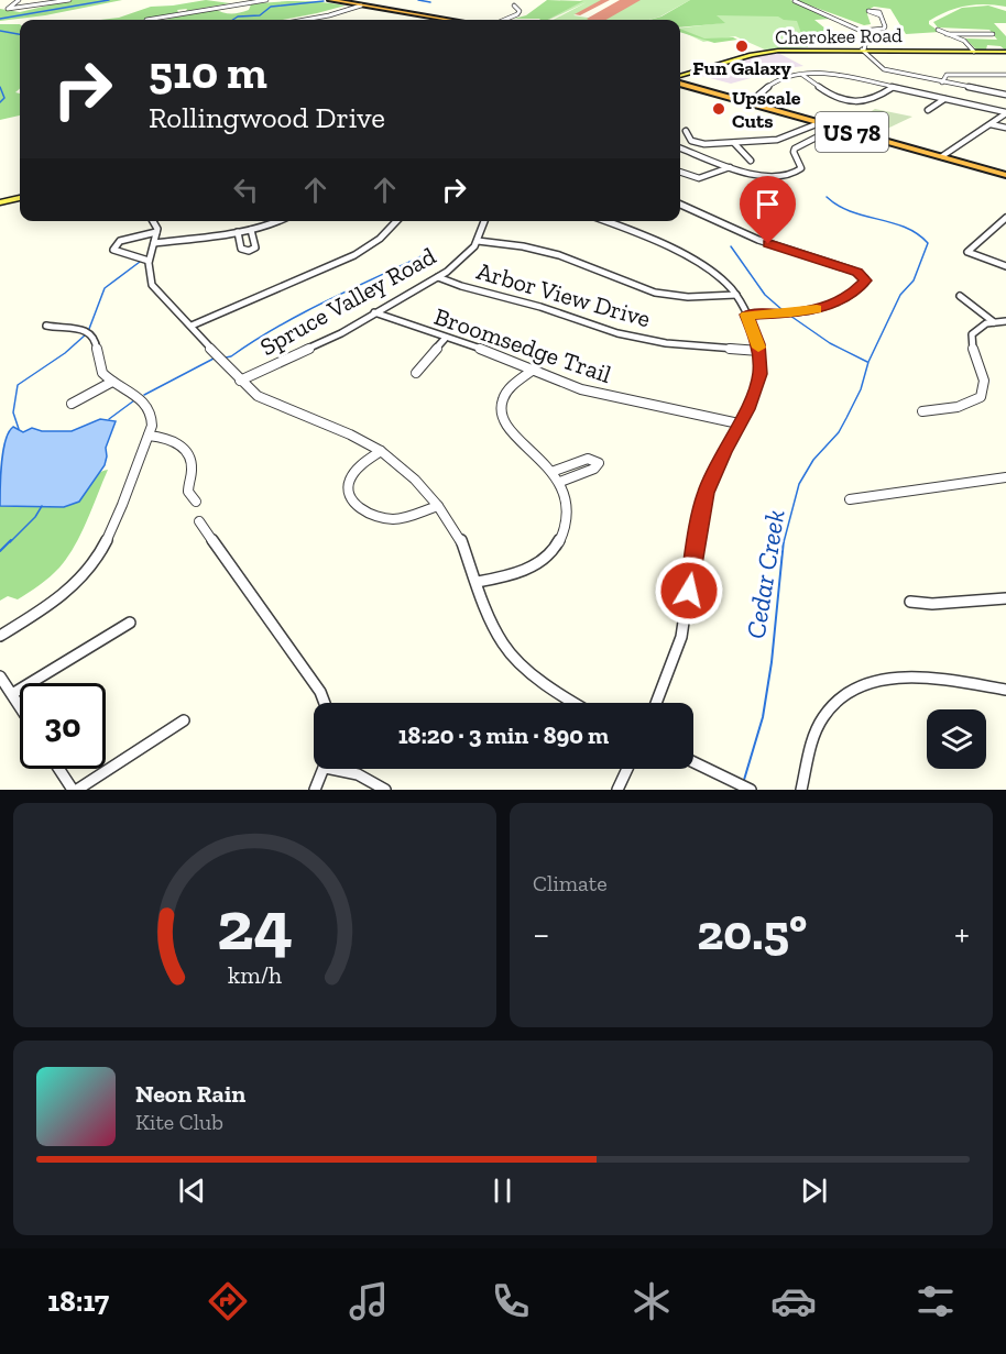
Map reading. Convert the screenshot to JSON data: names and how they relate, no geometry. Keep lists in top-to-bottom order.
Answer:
{
  "streets": {
    "highway": ["US 78"],
    "main road": ["Cherokee Road"],
    "street": ["Arbor View Drive", "Spruce Valley Road", "Broomsedge Trail"]
  },
  "crossings": [
    ["Arbor View Drive", "Spruce Valley Road"],
    ["Spruce Valley Road", "Broomsedge Trail"]
  ],
  "water": ["Cedar Creek"],
  "places": ["Fun Galaxy", "Upscale Cuts"],
  "page": {
    "turn": ["510 m", "Rollingwood Drive"],
    "limit": "30",
    "trip": "18:20 · 3 min · 890 m",
    "tile": "Climate",
    "heat": ["−", "20.5°", "+"],
    "song": ["Neon Rain", "Kite Club"],
    "tabs": "18:17",
    "gauge": ["24", "km/h"]
  }
}
